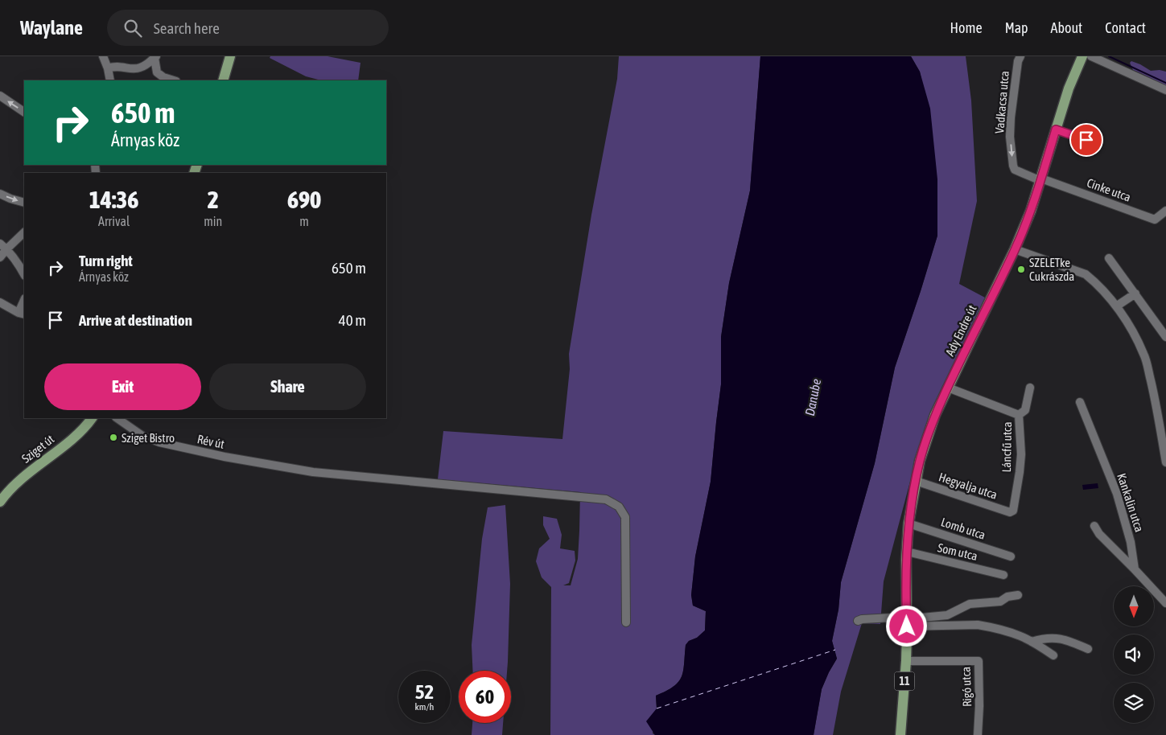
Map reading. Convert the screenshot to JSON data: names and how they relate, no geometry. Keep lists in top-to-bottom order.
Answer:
{
  "streets": {
    "main road": ["Ady Endre út", "Sziget út", "11"],
    "street": [
      "Vadkacsa utca",
      "Cinke utca",
      "Rév út",
      "Láncfű utca",
      "Hegyalja utca",
      "Kankalin utca",
      "Lomb utca",
      "Som utca",
      "Rigó utca"
    ]
  },
  "crossings": [
    ["Vadkacsa utca", "Cinke utca"],
    ["Vadkacsa utca", "Ady Endre út"],
    ["Cinke utca", "Ady Endre út"],
    ["Ady Endre út", "Hegyalja utca"],
    ["Ady Endre út", "Lomb utca"],
    ["Ady Endre út", "Som utca"],
    ["Ady Endre út", "11"],
    ["Láncfű utca", "Hegyalja utca"],
    ["11", "Rigó utca"]
  ],
  "one_way": ["Vadkacsa utca"],
  "water": ["Danube"],
  "places": ["SZELETke Cukrászda", "Sziget Bistro"],
  "north": "bottom",
  "page": {
    "header": "Waylane",
    "search": "Search here",
    "nav": [
      "Home",
      "Map",
      "About",
      "Contact"
    ],
    "turn": ["650 m", "Árnyas köz"],
    "eta": [
      "14:36",
      "Arrival",
      "2",
      "min",
      "690",
      "m"
    ],
    "list": [
      {
        "name": "Turn right",
        "note": "Árnyas köz",
        "value": "650 m"
      },
      {
        "name": "Arrive at destination",
        "value": "40 m"
      }
    ],
    "buttons": ["Exit", "Share"],
    "speed": "52 km/h",
    "limit": "60"
  }
}
